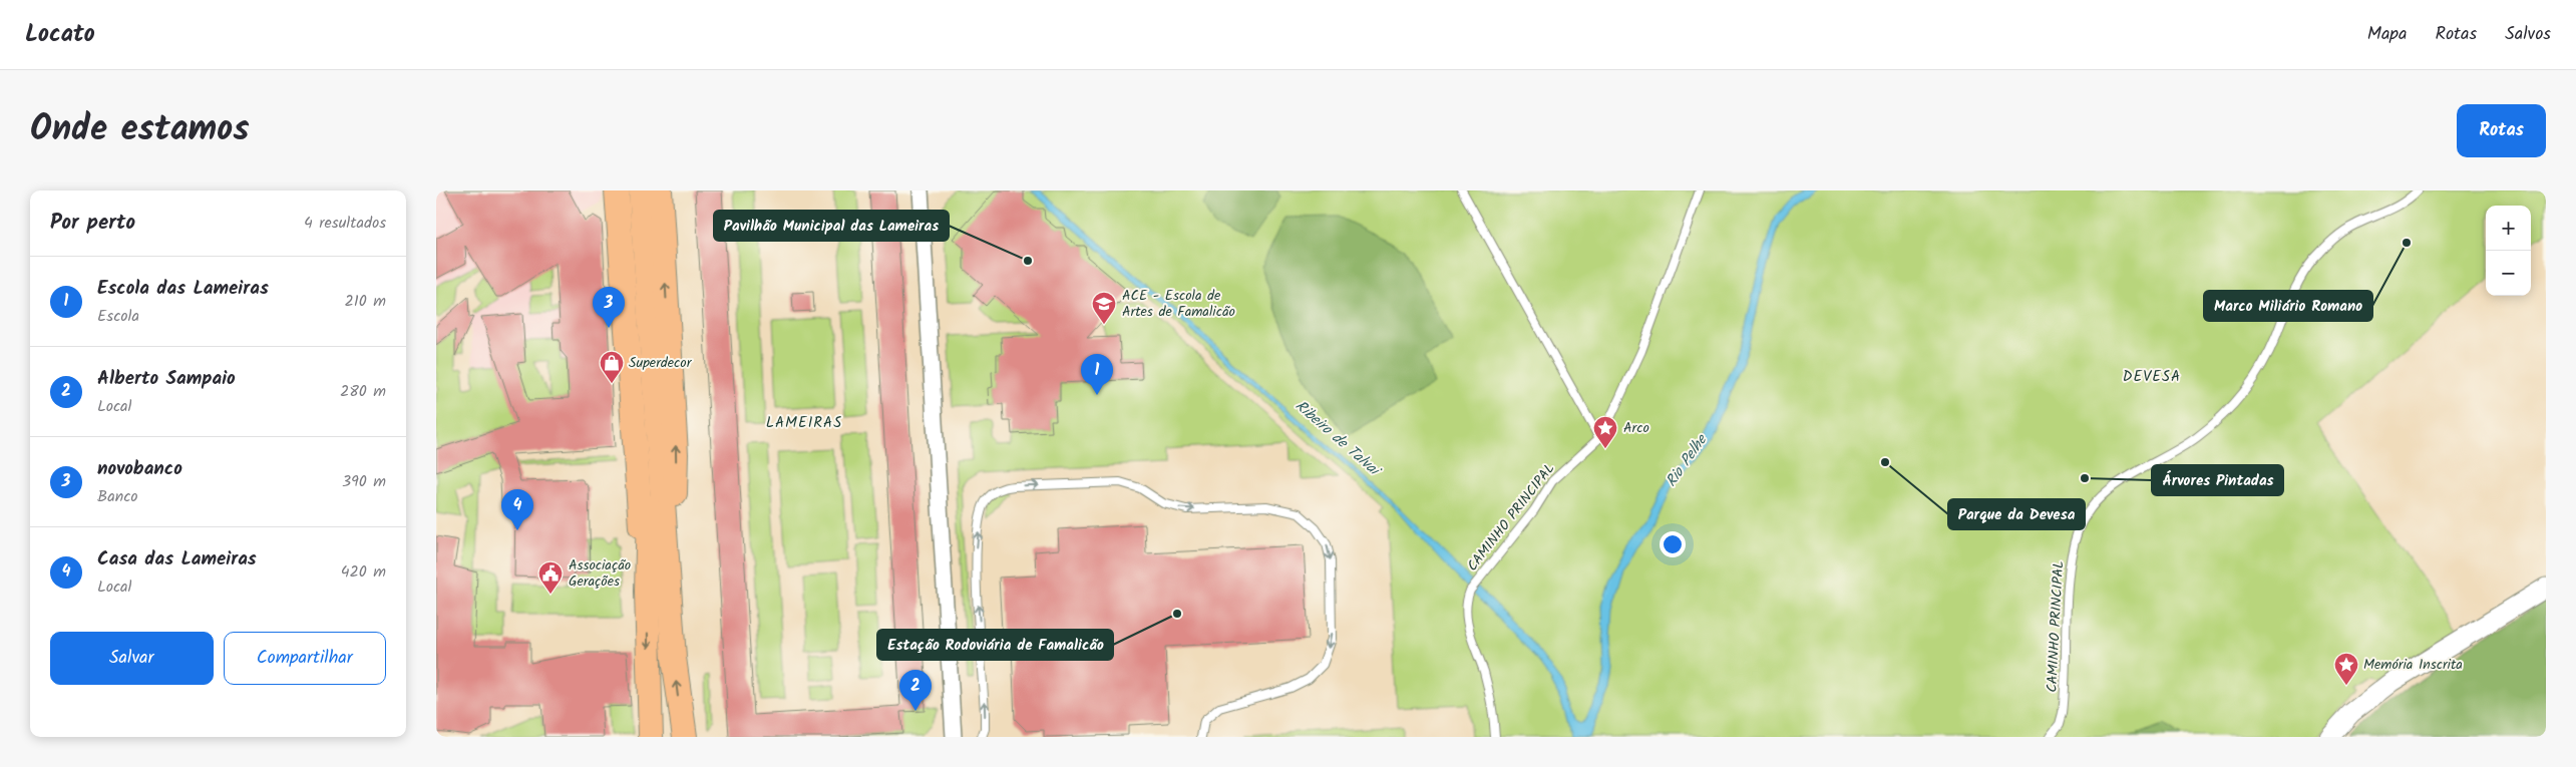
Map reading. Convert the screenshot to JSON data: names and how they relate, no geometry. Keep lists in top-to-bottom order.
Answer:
{
  "streets": {
    "lane": ["CAMINHO PRINCIPAL"]
  },
  "districts": ["DEVESA", "LAMEIRAS"],
  "water": ["Ribeiro de Talvai", "Rio Pelhe"],
  "places": {
    "other": [
      "Marco Miliário Romano",
      "Pavilhão Municipal das Lameiras",
      "Parque da Devesa",
      "Árvores Pintadas",
      "Estação Rodoviária de Famalicão"
    ],
    "school or university": ["ACE - Escola de Artes de Famalicão"],
    "shop": ["Superdecor"],
    "place": ["Arco", "Memória Inscrita"],
    "public building": ["Associação Gerações"]
  },
  "page": {
    "header": "Locato",
    "nav": ["Mapa", "Rotas", "Salvos"],
    "title": "Onde estamos",
    "buttons": [
      "Rotas",
      ["Salvar", "Compartilhar"]
    ],
    "heading": ["Por perto", "4 resultados"],
    "map_buttons": ["+", "−"],
    "list": [
      {
        "mark": "1",
        "name": "Escola das Lameiras",
        "note": "Escola",
        "value": "210 m"
      },
      {
        "mark": "2",
        "name": "Alberto Sampaio",
        "note": "Local",
        "value": "280 m"
      },
      {
        "mark": "3",
        "name": "novobanco",
        "note": "Banco",
        "value": "390 m"
      },
      {
        "mark": "4",
        "name": "Casa das Lameiras",
        "note": "Local",
        "value": "420 m"
      }
    ],
    "pins": [
      "3",
      "1",
      "4",
      "2"
    ]
  }
}
